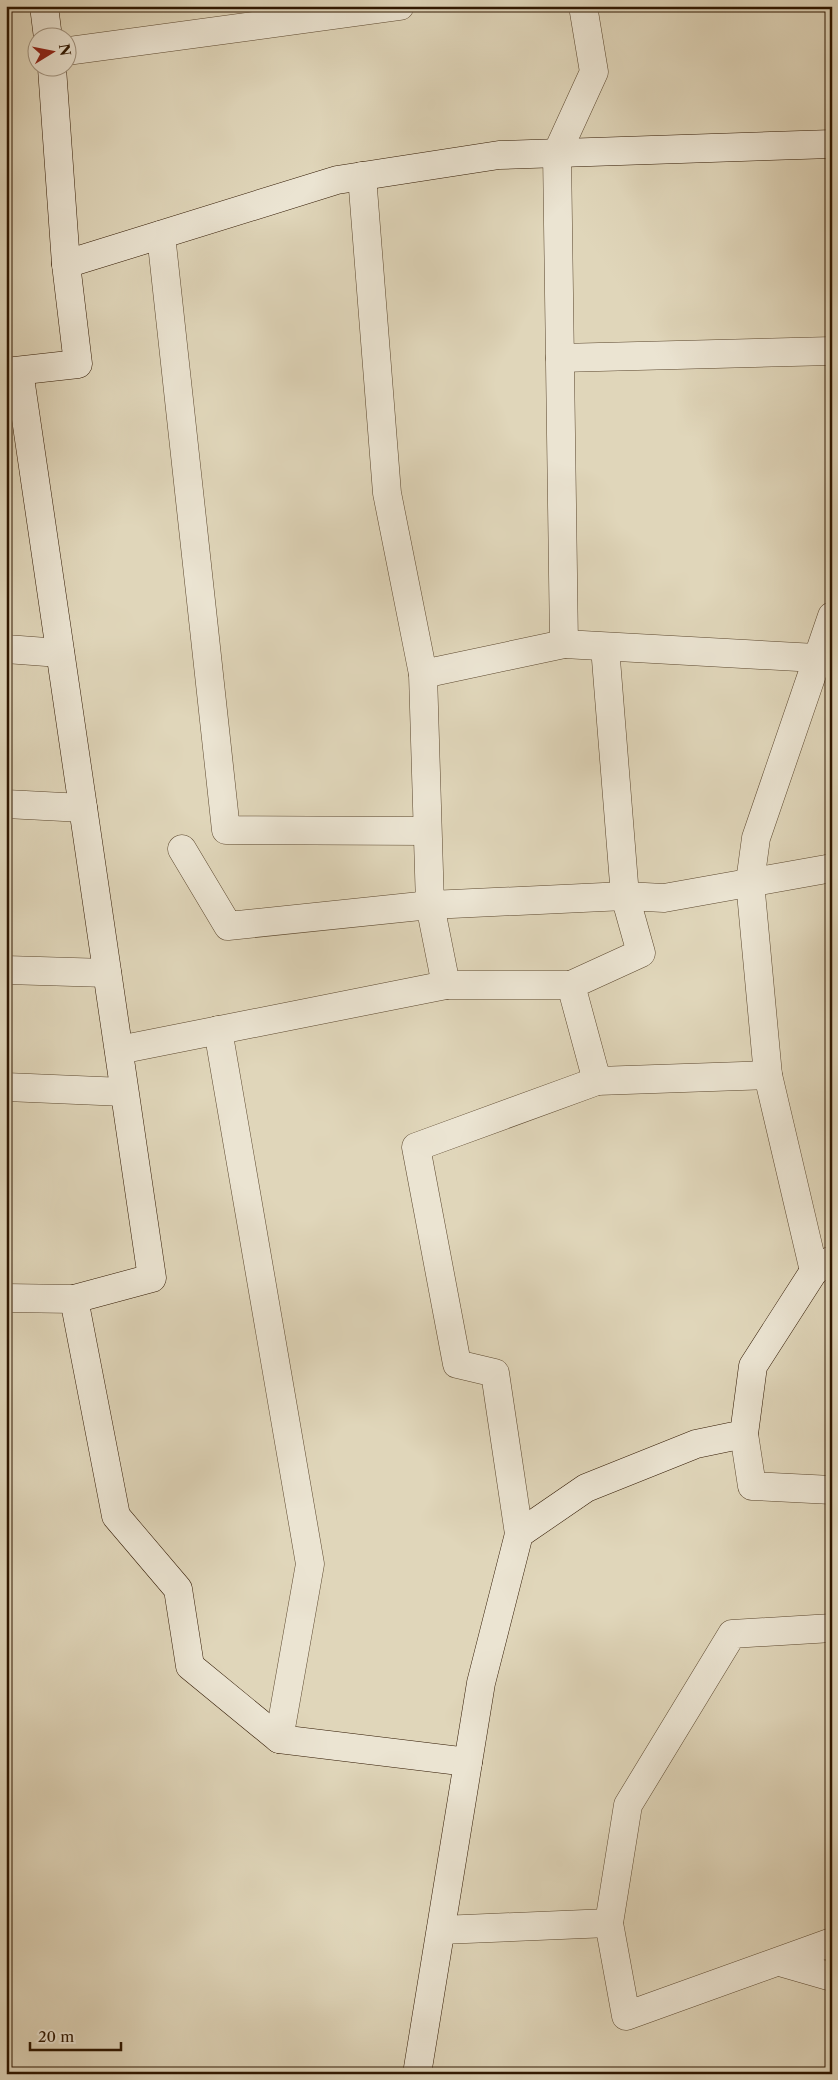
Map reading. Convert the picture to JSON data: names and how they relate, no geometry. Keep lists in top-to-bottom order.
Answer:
{
  "scale_bar": "20 m",
  "north": "right"
}
